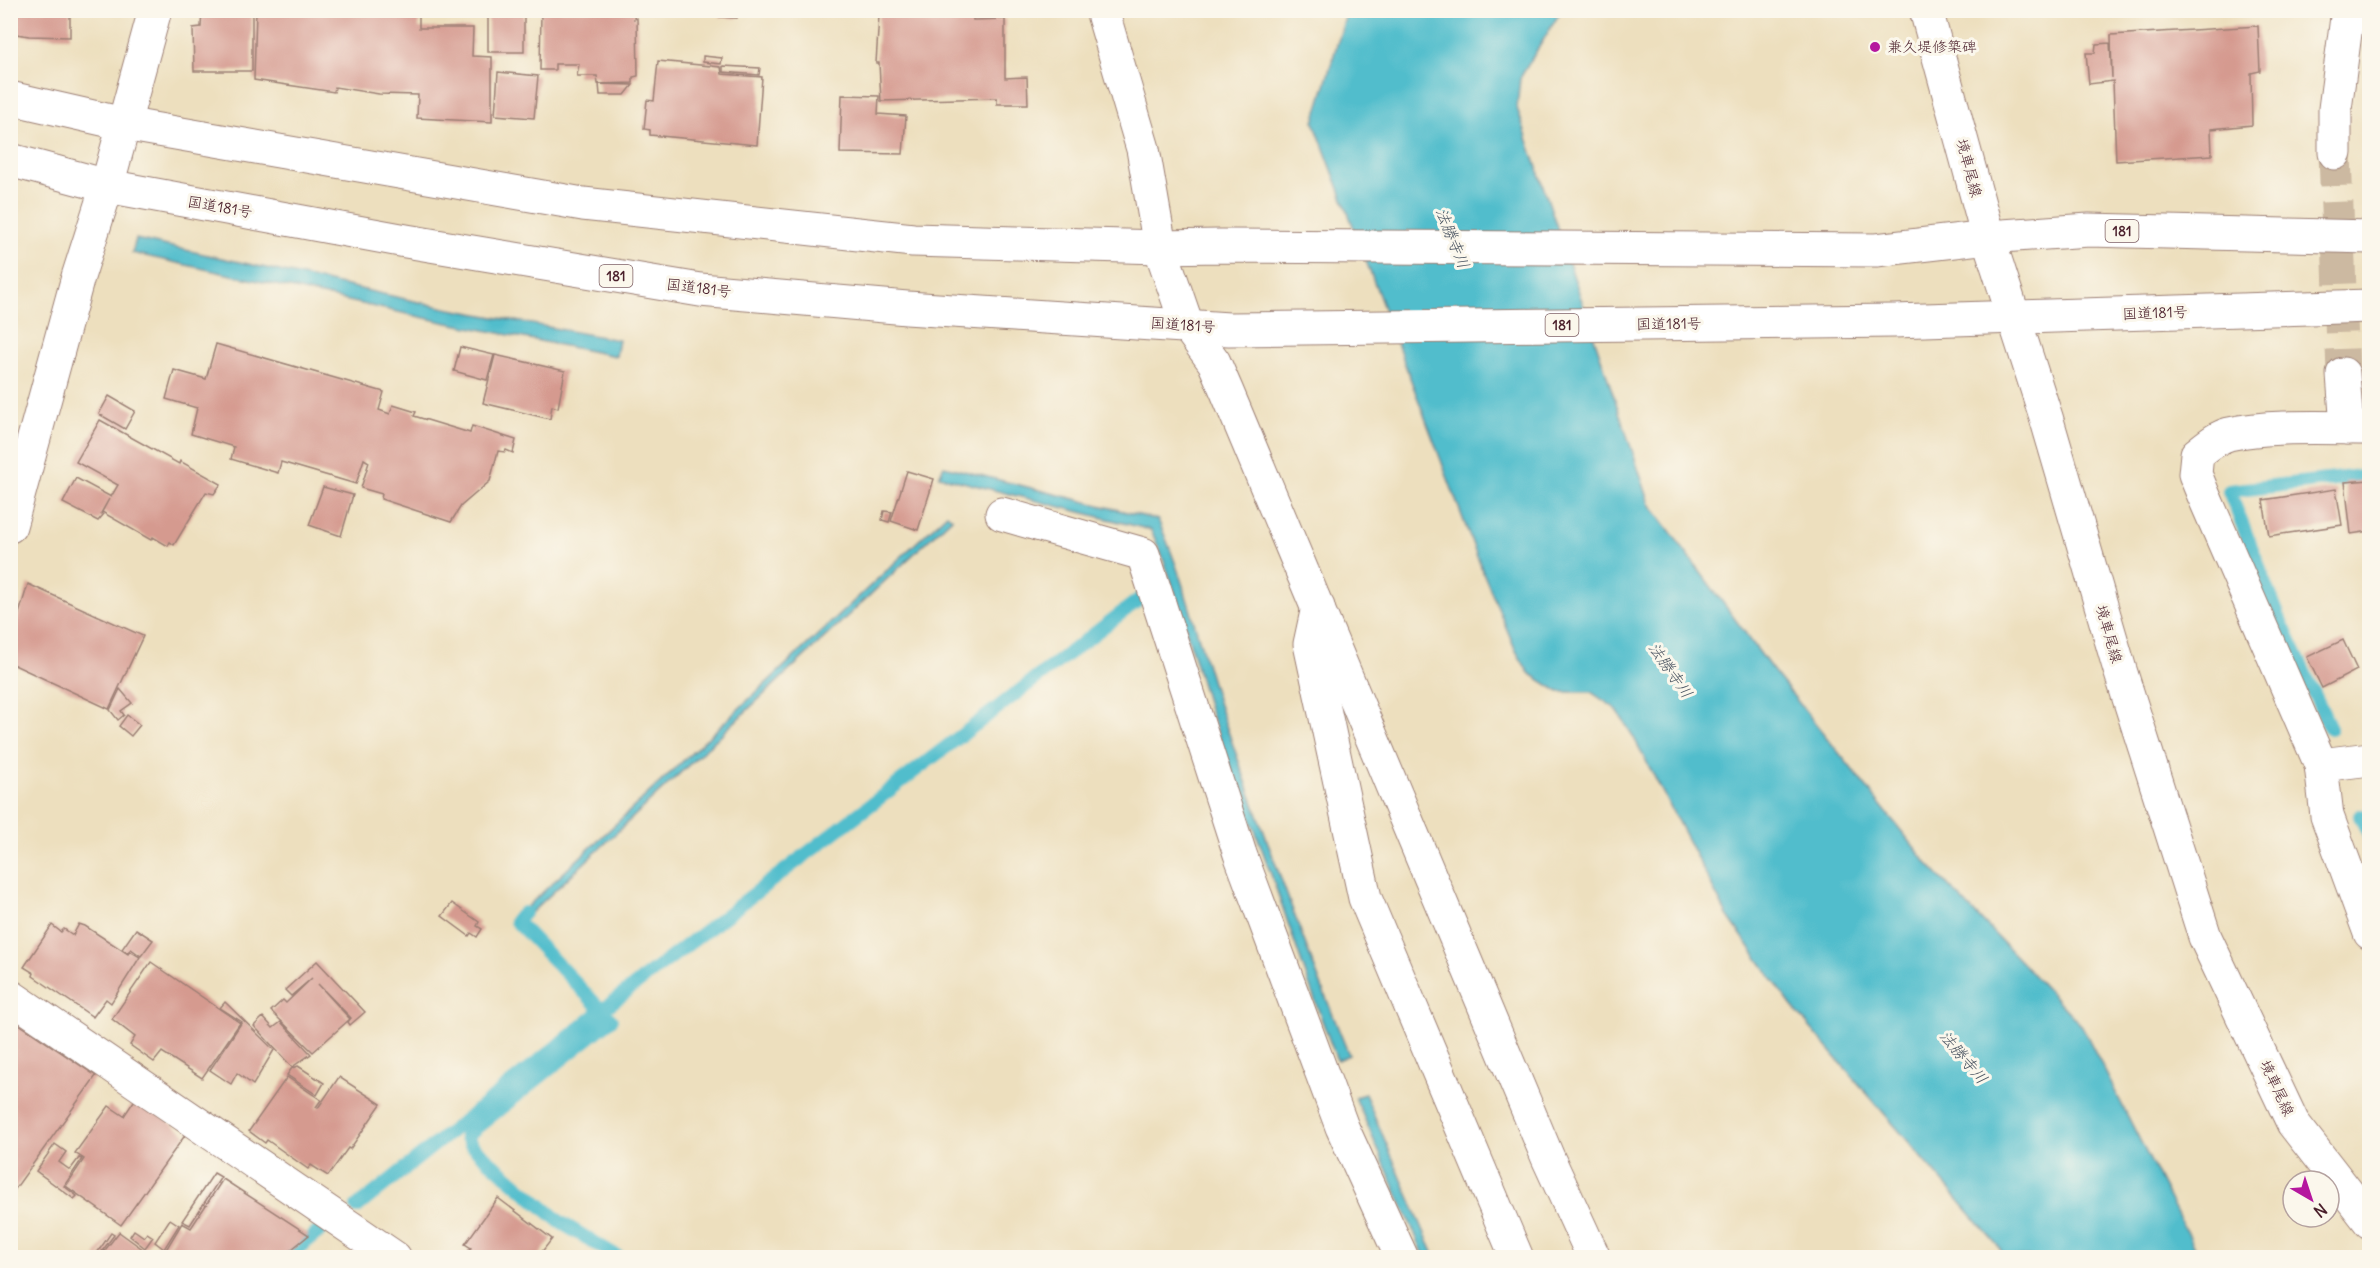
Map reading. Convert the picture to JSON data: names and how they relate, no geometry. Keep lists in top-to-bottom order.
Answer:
{
  "streets": {
    "main road": ["境車尾線", "国道181号", "181"]
  },
  "crossings": [
    ["境車尾線", "国道181号"],
    ["境車尾線", "181"]
  ],
  "water": ["法勝寺川"],
  "places": ["兼久堤修築碑"],
  "north": "bottom right"
}
